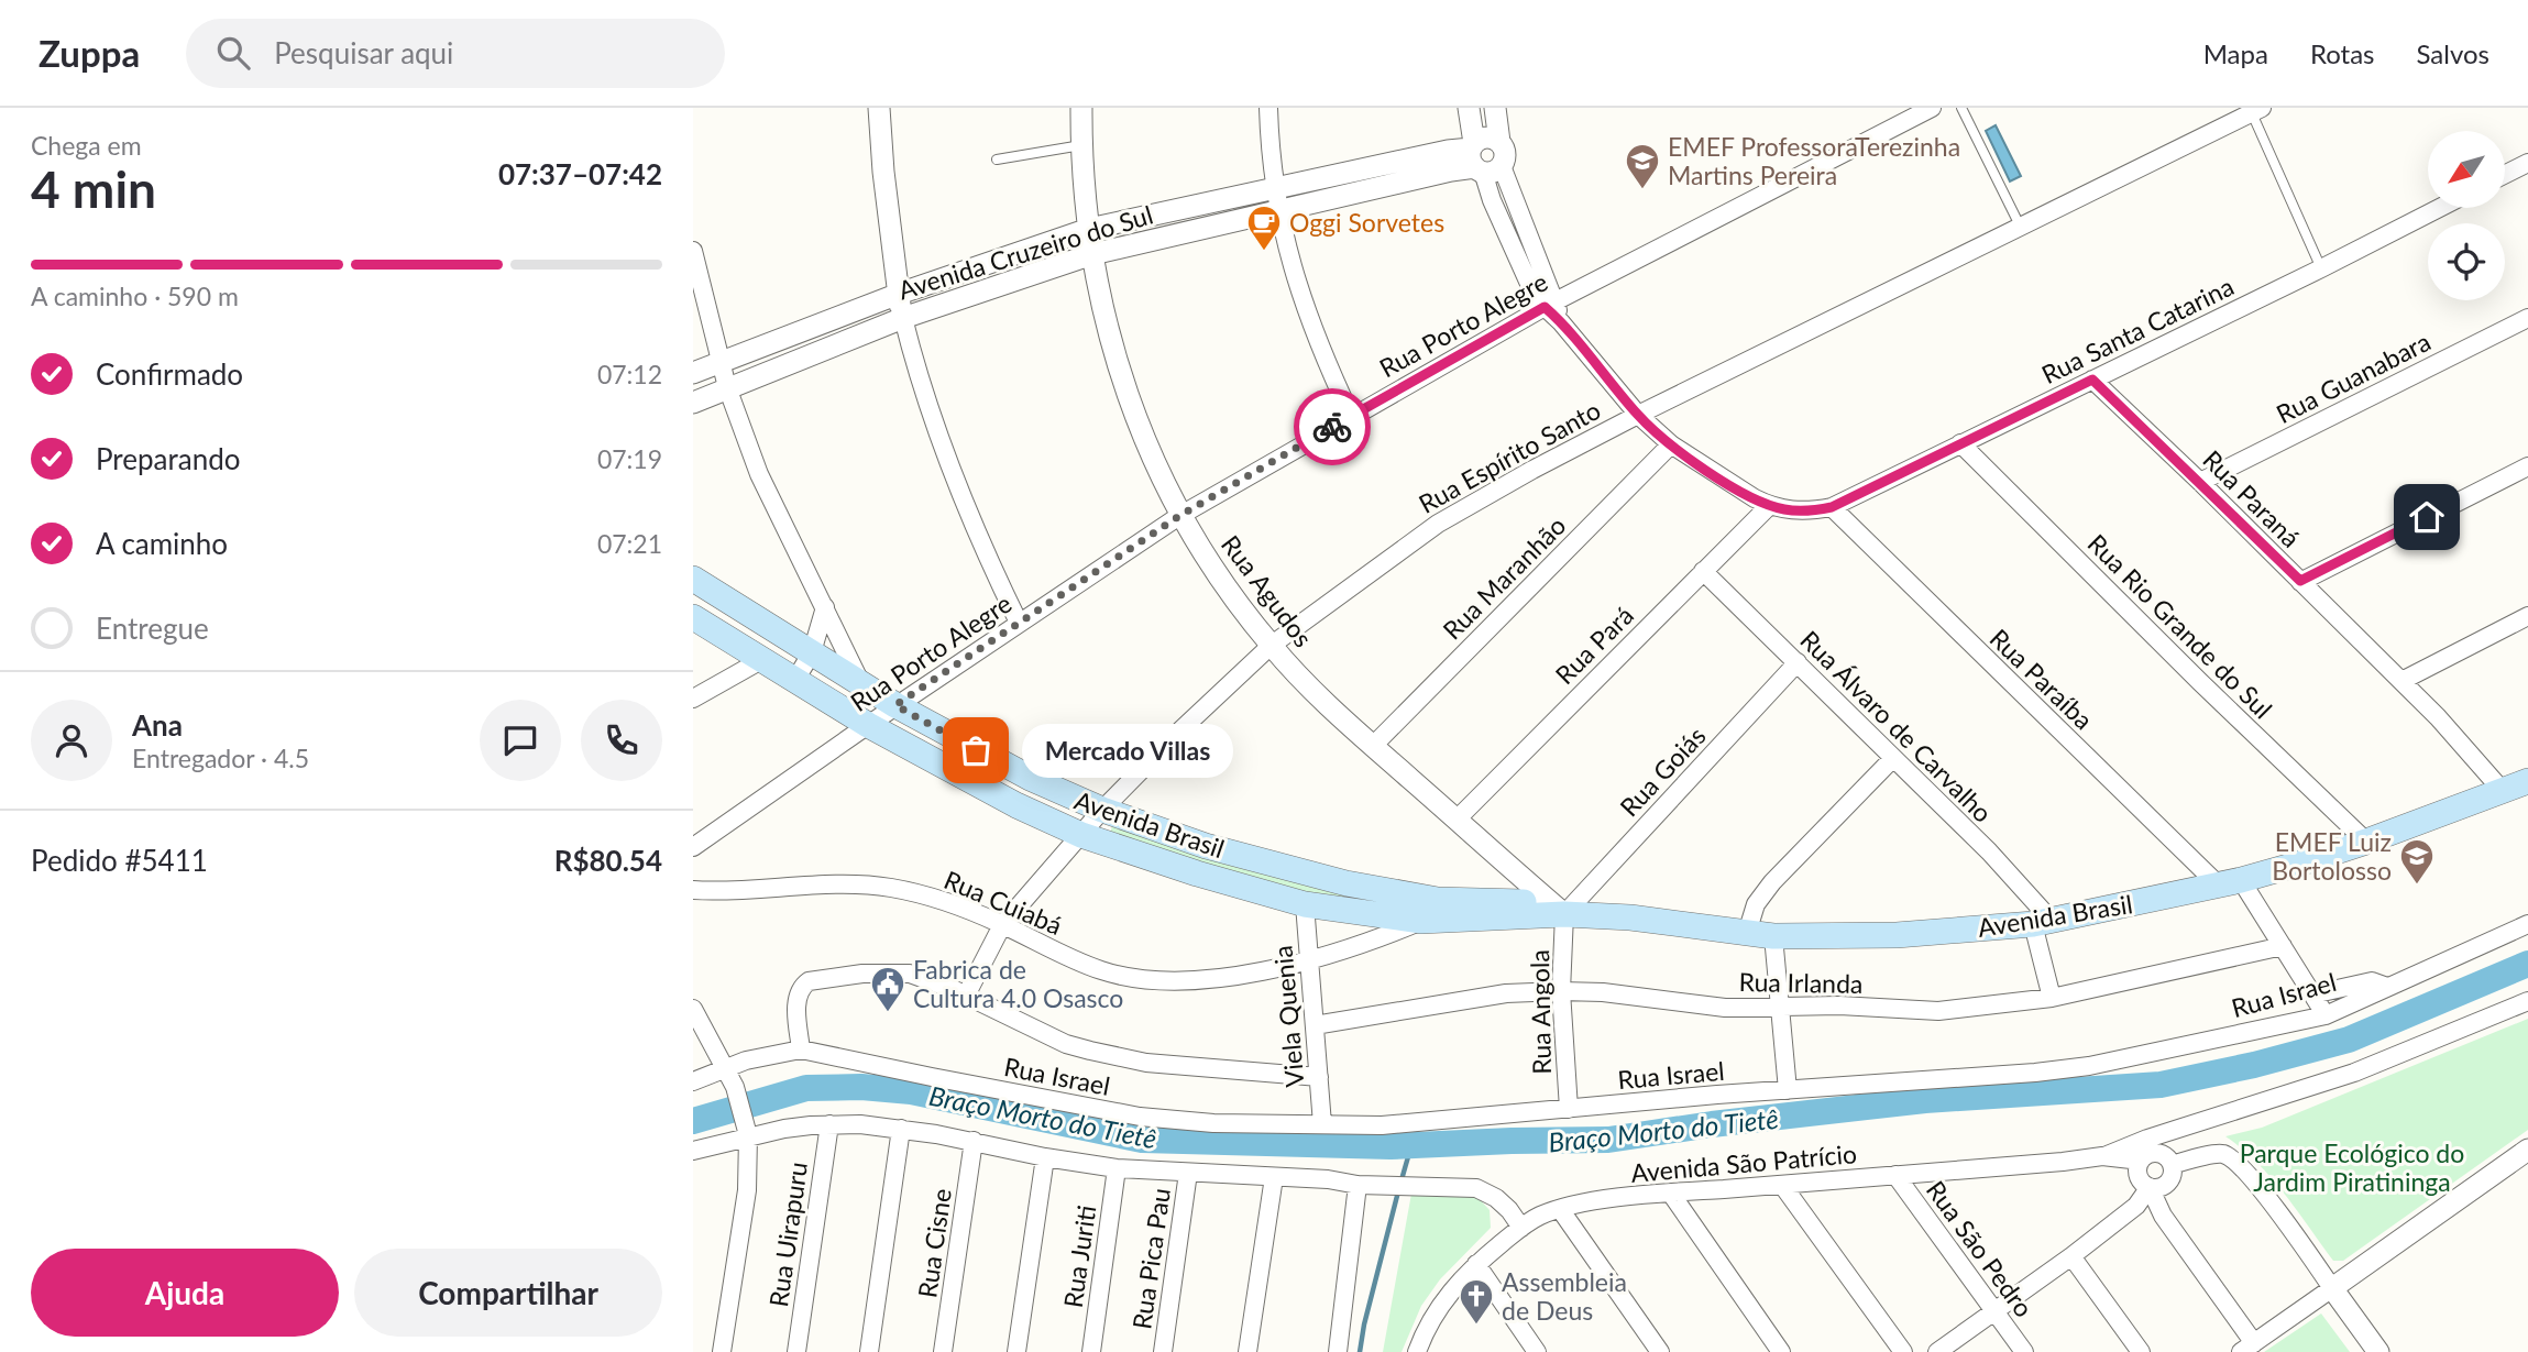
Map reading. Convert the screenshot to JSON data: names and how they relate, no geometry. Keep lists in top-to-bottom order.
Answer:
{
  "streets": {
    "main road": ["Avenida Brasil"],
    "street": [
      "Avenida Cruzeiro do Sul",
      "Rua Porto Alegre",
      "Rua Santa Catarina",
      "Rua Guanabara",
      "Rua Espírito Santo",
      "Rua Paraná",
      "Rua Maranhão",
      "Rua Agudos",
      "Rua Rio Grande do Sul",
      "Rua Pará",
      "Rua Paraíba",
      "Rua Álvaro de Carvalho",
      "Rua Goiás",
      "Rua Cuiabá",
      "Rua Irlanda",
      "Rua Israel",
      "Rua Angola",
      "Viela Quenia",
      "Avenida São Patrício",
      "Rua Uirapuru",
      "Rua Cisne",
      "Rua São Pedro",
      "Rua Juriti",
      "Rua Pica Pau"
    ]
  },
  "crossings": [
    ["Avenida Cruzeiro do Sul", "Rua Agudos"],
    ["Rua Porto Alegre", "Rua Agudos"],
    ["Rua Porto Alegre", "Avenida Brasil"],
    ["Rua Santa Catarina", "Rua Paraná"],
    ["Rua Santa Catarina", "Rua Rio Grande do Sul"],
    ["Rua Santa Catarina", "Rua Paraíba"],
    ["Rua Guanabara", "Rua Paraná"],
    ["Rua Espírito Santo", "Rua Agudos"],
    ["Rua Espírito Santo", "Avenida Brasil"],
    ["Rua Espírito Santo", "Rua Cuiabá"],
    ["Rua Paraná", "Avenida Brasil"],
    ["Rua Maranhão", "Rua Agudos"],
    ["Rua Agudos", "Rua Pará"],
    ["Rua Agudos", "Rua Goiás"],
    ["Rua Agudos", "Avenida Brasil"],
    ["Rua Agudos", "Rua Angola"],
    ["Rua Rio Grande do Sul", "Avenida Brasil"],
    ["Rua Pará", "Rua Álvaro de Carvalho"],
    ["Rua Paraíba", "Avenida Brasil"],
    ["Rua Paraíba", "Rua Irlanda"],
    ["Rua Paraíba", "Rua Israel"],
    ["Rua Álvaro de Carvalho", "Rua Goiás"],
    ["Rua Álvaro de Carvalho", "Avenida Brasil"],
    ["Rua Goiás", "Avenida Brasil"],
    ["Rua Goiás", "Rua Angola"],
    ["Avenida Brasil", "Rua Cuiabá"],
    ["Avenida Brasil", "Rua Angola"],
    ["Avenida Brasil", "Viela Quenia"],
    ["Rua Cuiabá", "Viela Quenia"],
    ["Rua Irlanda", "Rua Angola"],
    ["Rua Irlanda", "Viela Quenia"],
    ["Rua Israel", "Rua Angola"],
    ["Rua Israel", "Viela Quenia"],
    ["Avenida São Patrício", "Rua São Pedro"]
  ],
  "water": ["Braço Morto do Tietê"],
  "parks": ["Parque Ecológico do Jardim Piratininga"],
  "places": {
    "school or university": ["EMEF ProfessoraTerezinha Martins Pereira", "EMEF Luiz Bortolosso"],
    "cafe": ["Oggi Sorvetes"],
    "other": ["Mercado Villas"],
    "public building": ["Fabrica de Cultura 4.0 Osasco"],
    "church": ["Assembleia de Deus"]
  },
  "north": "bottom left",
  "page": {
    "header": "Zuppa",
    "search": "Pesquisar aqui",
    "nav": ["Mapa", "Rotas", "Salvos"],
    "heading": ["4 min", "Chega em", "07:37–07:42"],
    "panel": [
      "Ana",
      "Entregador · 4.5",
      "Pedido #5411",
      "R$80.54"
    ],
    "bar": "A caminho · 590 m",
    "list": [
      ["Confirmado", "07:12"],
      ["Preparando", "07:19"],
      ["A caminho", "07:21"],
      "Entregue"
    ],
    "bubble": "Mercado Villas",
    "buttons": ["Ajuda", "Compartilhar"]
  }
}
